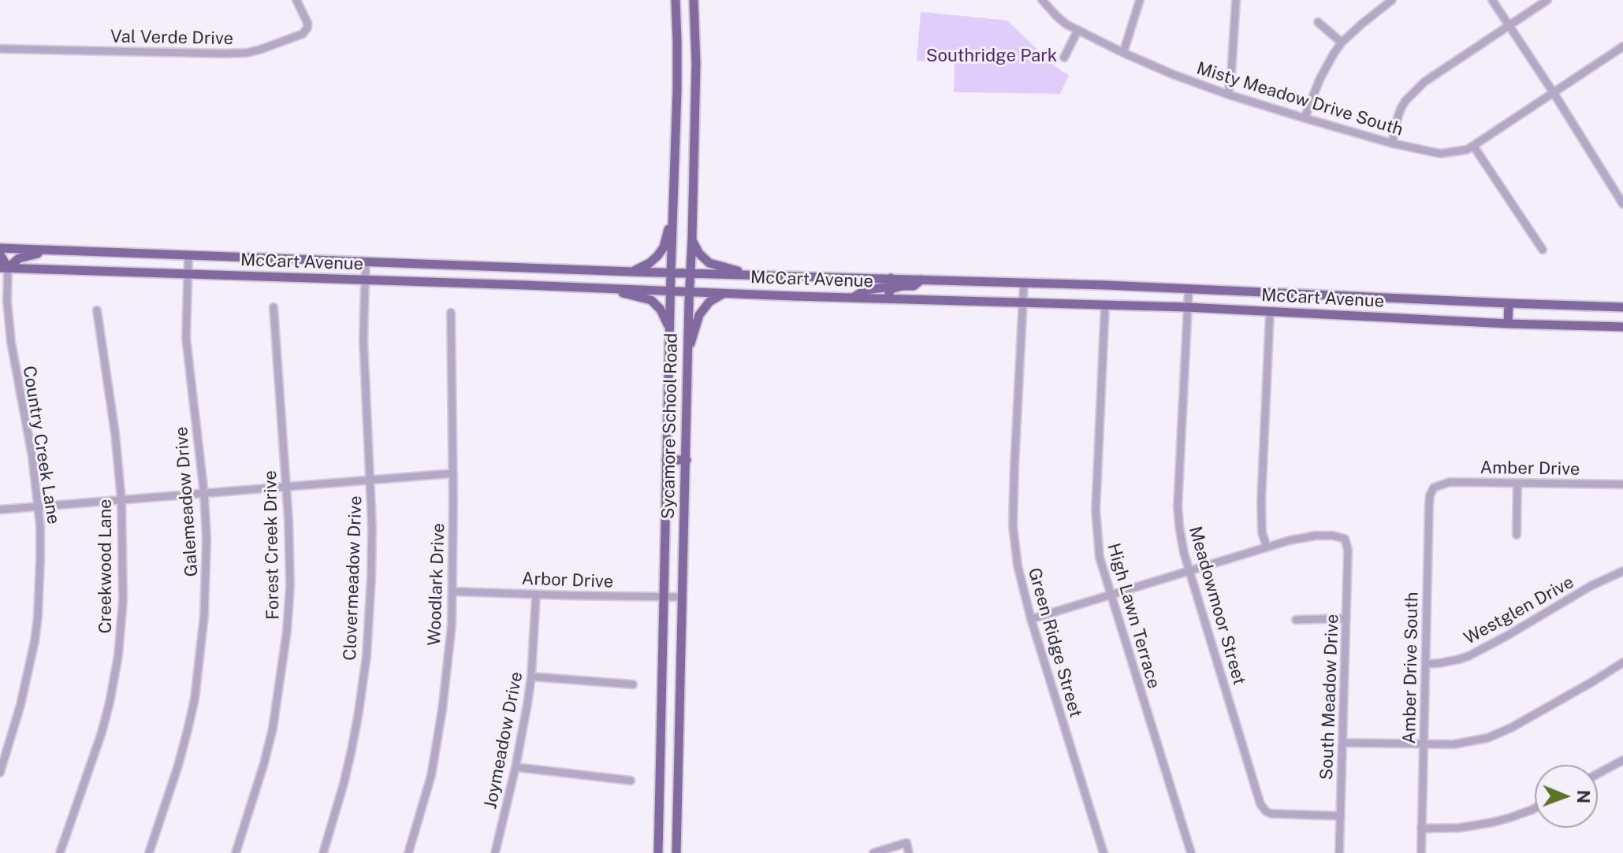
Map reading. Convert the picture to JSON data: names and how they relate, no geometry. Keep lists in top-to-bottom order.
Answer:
{
  "streets": {
    "main road": ["McCart Avenue", "Sycamore School Road"],
    "street": [
      "Val Verde Drive",
      "Misty Meadow Drive South",
      "Country Creek Lane",
      "Amber Drive",
      "Galemeadow Drive",
      "Forest Creek Drive",
      "Creekwood Lane",
      "Clovermeadow Drive",
      "Arbor Drive",
      "Woodlark Drive",
      "Meadowmoor Street",
      "Westglen Drive",
      "High Lawn Terrace",
      "Green Ridge Street",
      "Amber Drive South",
      "South Meadow Drive",
      "Joymeadow Drive"
    ]
  },
  "crossings": [
    ["McCart Avenue", "Sycamore School Road"],
    ["McCart Avenue", "Country Creek Lane"],
    ["McCart Avenue", "Galemeadow Drive"],
    ["McCart Avenue", "Clovermeadow Drive"],
    ["McCart Avenue", "Meadowmoor Street"],
    ["McCart Avenue", "High Lawn Terrace"],
    ["McCart Avenue", "Green Ridge Street"],
    ["Sycamore School Road", "Arbor Drive"],
    ["Amber Drive", "Amber Drive South"],
    ["Arbor Drive", "Woodlark Drive"],
    ["Arbor Drive", "Joymeadow Drive"],
    ["Meadowmoor Street", "South Meadow Drive"],
    ["Westglen Drive", "Amber Drive South"]
  ],
  "parks": ["Southridge Park"],
  "north": "right"
}
